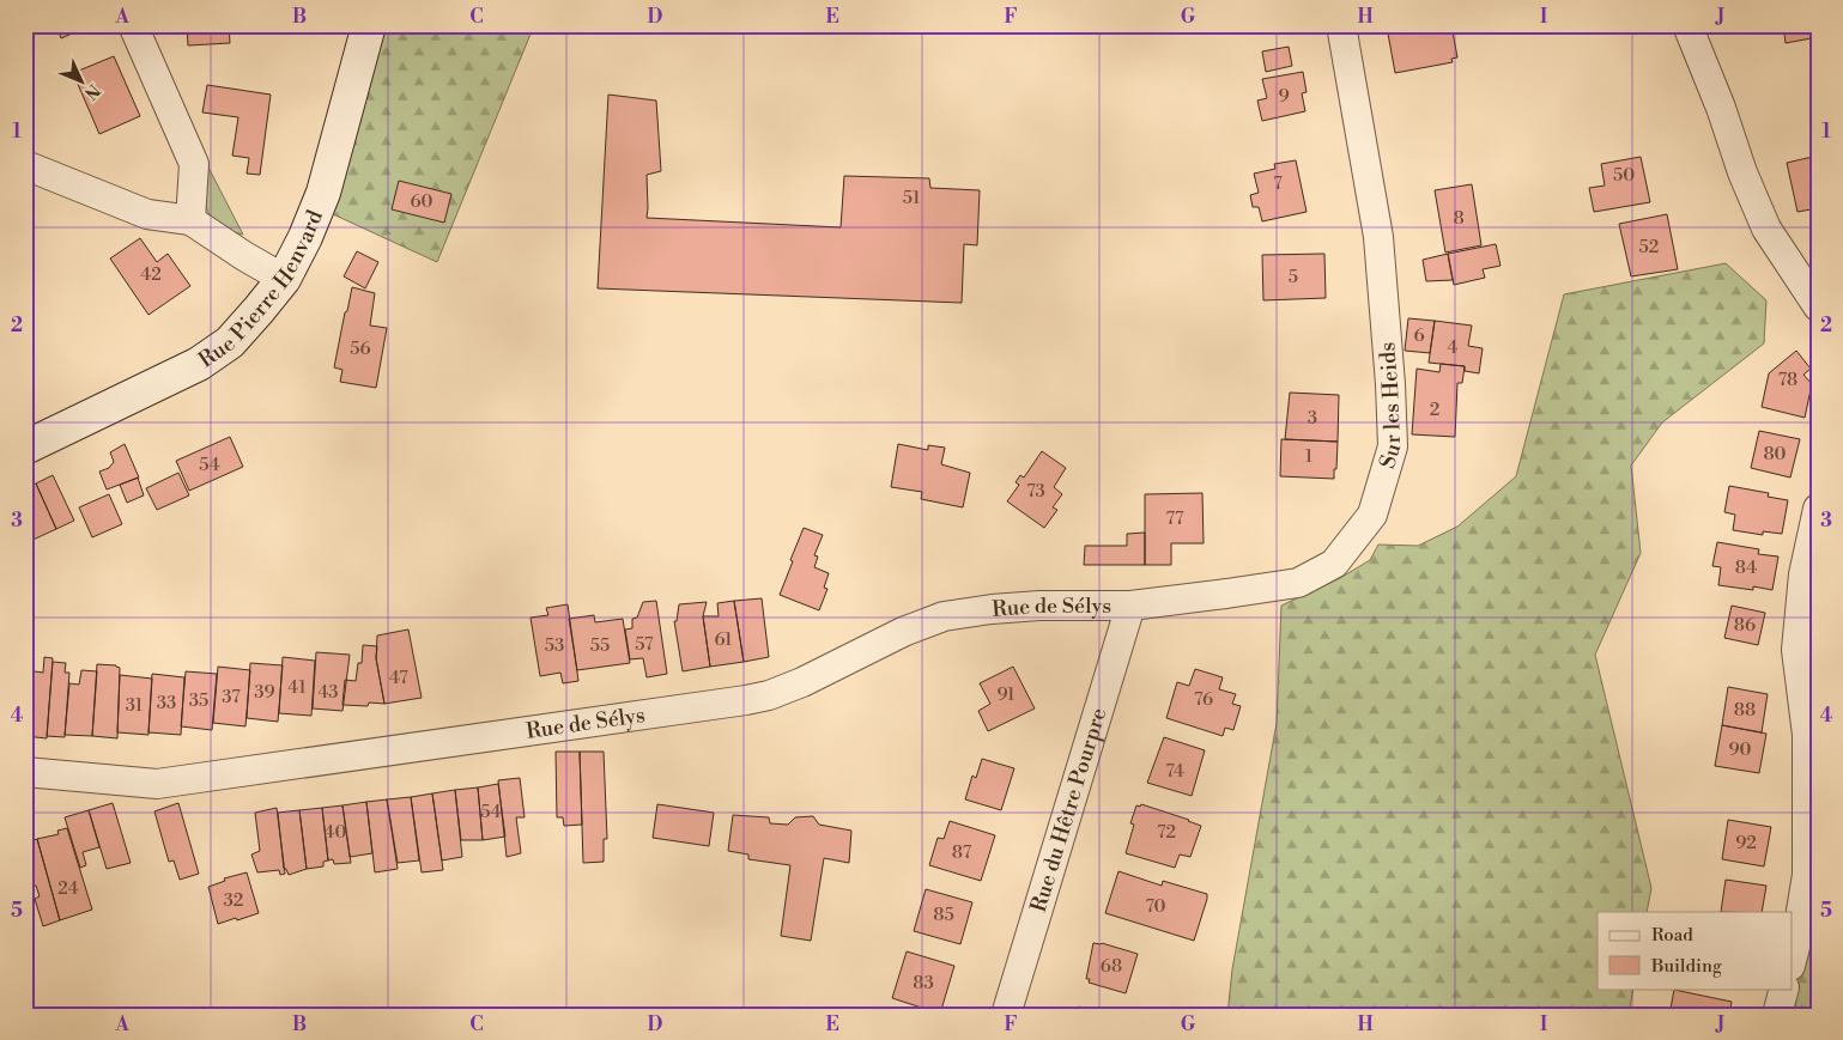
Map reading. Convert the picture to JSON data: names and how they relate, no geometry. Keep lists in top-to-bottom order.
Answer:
{
  "streets": {
    "main road": ["Rue Pierre Henvard"],
    "street": ["Sur les Heids", "Rue de Sélys", "Rue du Hêtre Pourpre"]
  },
  "crossings": [
    ["Sur les Heids", "Rue de Sélys"],
    ["Sur les Heids", "Rue du Hêtre Pourpre"],
    ["Rue de Sélys", "Rue du Hêtre Pourpre"]
  ],
  "house_numbers": [
    "9",
    "50",
    "7",
    "51",
    "60",
    "8",
    "52",
    "42",
    "5",
    "6",
    "4",
    "56",
    "78",
    "2",
    "3",
    "80",
    "1",
    "54",
    "73",
    "77",
    "84",
    "86",
    "61",
    "57",
    "53",
    "55",
    "47",
    "41",
    "39",
    "43",
    "91",
    "37",
    "76",
    "35",
    "33",
    "31",
    "88",
    "90",
    "74",
    "54",
    "40",
    "72",
    "92",
    "87",
    "24",
    "32",
    "70",
    "85",
    "68",
    "83"
  ],
  "legend": ["Road", "Building"],
  "north": "bottom right",
  "grid": {
    "columns": [
      "A",
      "B",
      "C",
      "D",
      "E",
      "F",
      "G",
      "H",
      "I",
      "J"
    ],
    "rows": [
      "1",
      "2",
      "3",
      "4",
      "5"
    ]
  }
}
